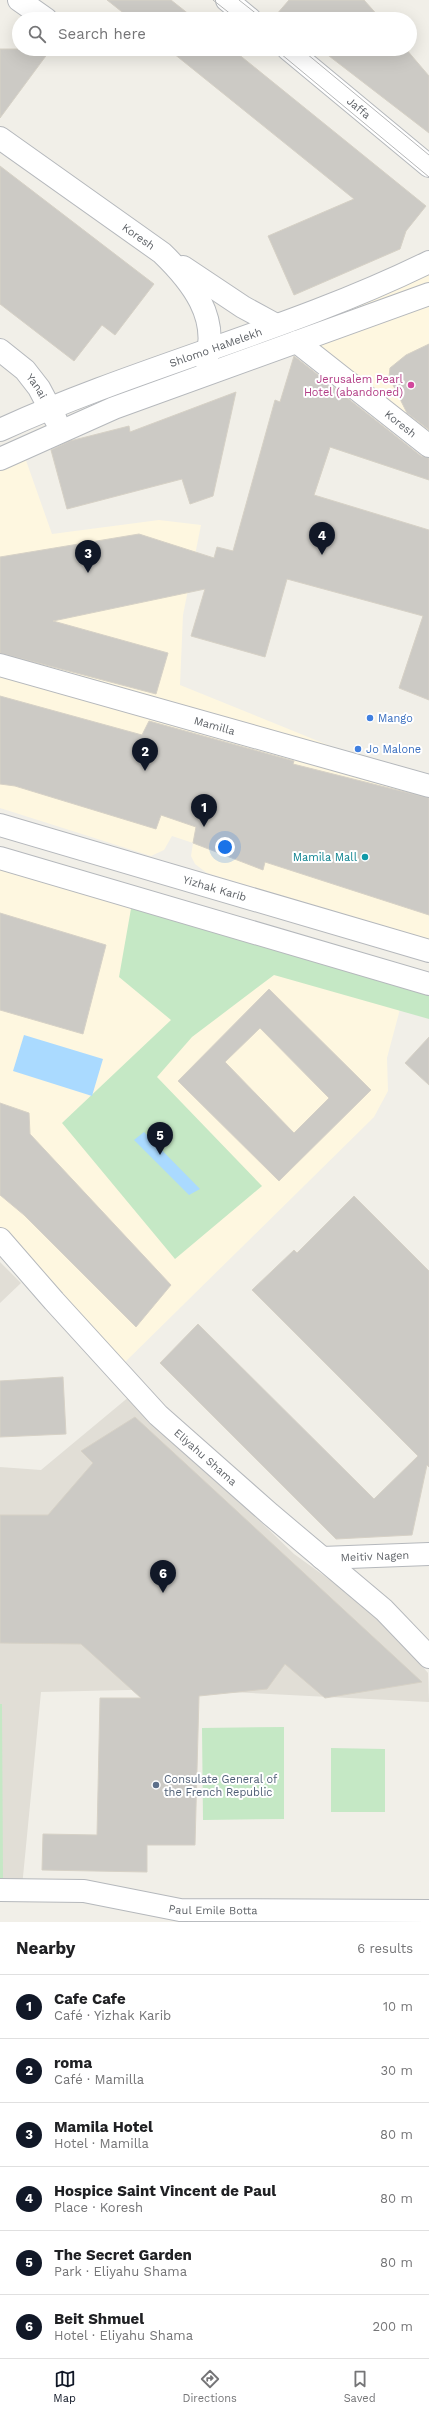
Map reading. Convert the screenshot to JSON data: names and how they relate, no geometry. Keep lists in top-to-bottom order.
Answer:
{
  "streets": {
    "street": [
      "Jaffa",
      "Koresh",
      "Shlomo HaMelekh",
      "Yanai",
      "Mamilla",
      "Yizhak Karib",
      "Eliyahu Shama",
      "Meitiv Nagen",
      "Paul Emile Botta"
    ]
  },
  "crossings": [
    ["Koresh", "Shlomo HaMelekh"],
    ["Shlomo HaMelekh", "Yanai"],
    ["Eliyahu Shama", "Meitiv Nagen"]
  ],
  "places": [
    "Jerusalem Pearl Hotel (abandoned)",
    "Mango",
    "Jo Malone",
    "Mamila Mall",
    "Consulate General of the French Republic"
  ],
  "page": {
    "search": "Search here",
    "pins": [
      "4",
      "3",
      "2",
      "1",
      "5",
      "6"
    ],
    "heading": ["Nearby", "6 results"],
    "list": [
      {
        "mark": "1",
        "name": "Cafe Cafe",
        "note": "Café · Yizhak Karib",
        "value": "10 m"
      },
      {
        "mark": "2",
        "name": "roma",
        "note": "Café · Mamilla",
        "value": "30 m"
      },
      {
        "mark": "3",
        "name": "Mamila Hotel",
        "note": "Hotel · Mamilla",
        "value": "80 m"
      },
      {
        "mark": "4",
        "name": "Hospice Saint Vincent de Paul",
        "note": "Place · Koresh",
        "value": "80 m"
      },
      {
        "mark": "5",
        "name": "The Secret Garden",
        "note": "Park · Eliyahu Shama",
        "value": "80 m"
      },
      {
        "mark": "6",
        "name": "Beit Shmuel",
        "note": "Hotel · Eliyahu Shama",
        "value": "200 m"
      }
    ],
    "nav": ["Map", "Directions", "Saved"]
  }
}
